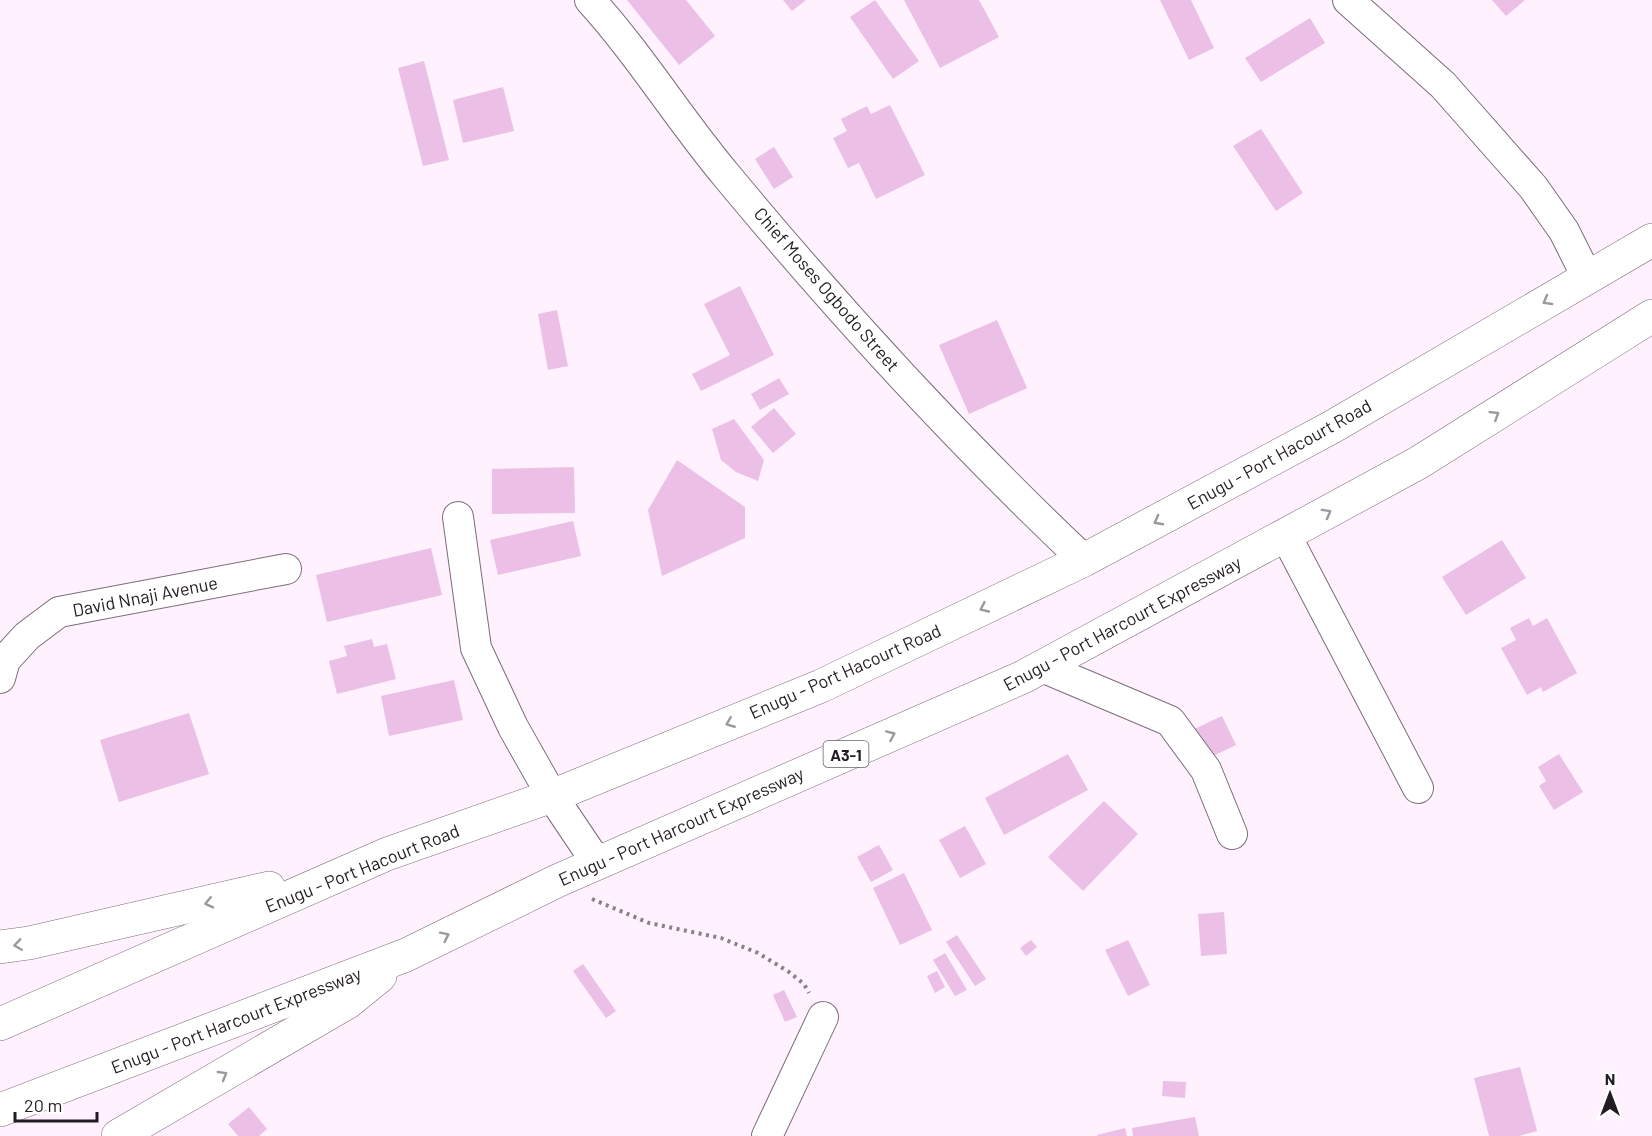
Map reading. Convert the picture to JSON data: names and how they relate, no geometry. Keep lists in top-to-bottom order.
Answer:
{
  "streets": {
    "highway": ["Enugu - Port Hacourt Road", "Enugu - Port Harcourt Expressway", "A3-1"],
    "street": ["Chief Moses Ogbodo Street", "David Nnaji Avenue"]
  },
  "crossings": [
    ["Chief Moses Ogbodo Street", "Enugu - Port Hacourt Road"]
  ],
  "one_way": ["Enugu - Port Hacourt Road", "Enugu - Port Harcourt Expressway"],
  "scale_bar": "20 m",
  "north": "top"
}
